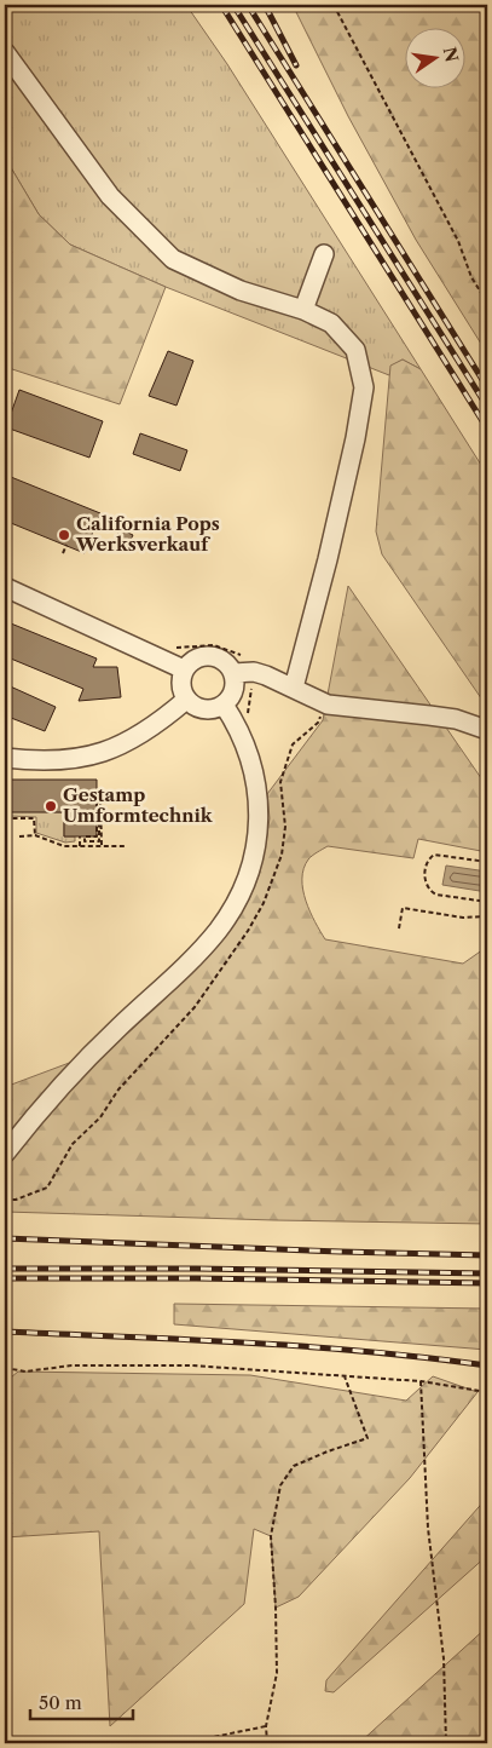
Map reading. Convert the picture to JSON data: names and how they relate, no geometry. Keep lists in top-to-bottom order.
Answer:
{
  "places": ["California Pops Werksverkauf", "Gestamp Umformtechnik"],
  "scale_bar": "50 m",
  "north": "right"
}
